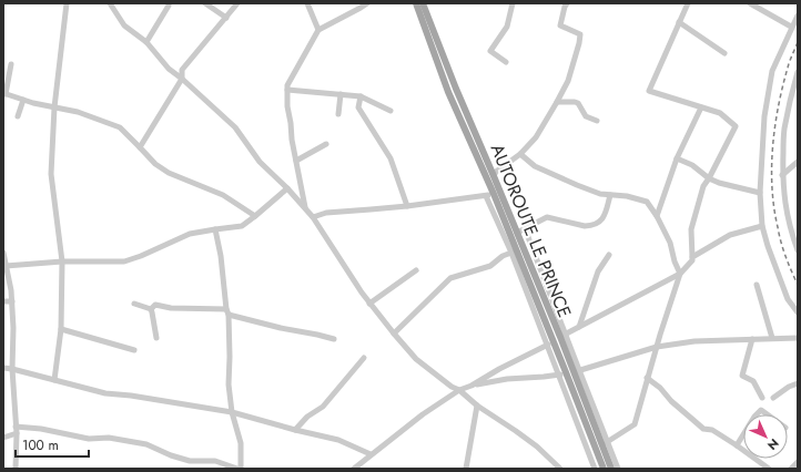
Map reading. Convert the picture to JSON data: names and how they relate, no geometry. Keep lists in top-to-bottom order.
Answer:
{
  "streets": {
    "main road": ["AUTOROUTE LE PRINCE"]
  },
  "scale_bar": "100 m",
  "north": "bottom right"
}
